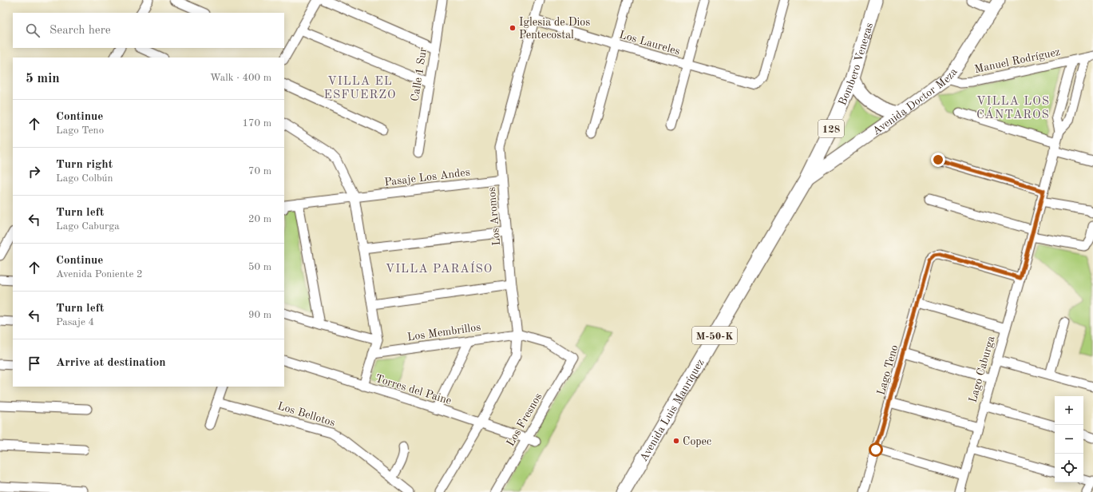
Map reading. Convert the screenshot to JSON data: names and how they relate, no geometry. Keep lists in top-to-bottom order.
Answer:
{
  "streets": {
    "main road": [
      "Bombero Venegas",
      "Avenida Doctor Meza",
      "128",
      "M-50-K",
      "Avenida Luis Manríquez"
    ],
    "street": [
      "Los Laureles",
      "Manuel Rodríguez",
      "Calle 1 Sur",
      "Pasaje Los Andes",
      "Los Aromos",
      "Los Membrillos",
      "Lago Caburga",
      "Lago Teno",
      "Torres del Paine",
      "Los Bellotos",
      "Los Fresnos"
    ]
  },
  "crossings": [
    ["Los Laureles", "Los Aromos"],
    ["Manuel Rodríguez", "Avenida Doctor Meza"],
    ["Bombero Venegas", "Avenida Doctor Meza"],
    ["Bombero Venegas", "Avenida Luis Manríquez"],
    ["Avenida Doctor Meza", "Avenida Luis Manríquez"],
    ["Pasaje Los Andes", "Los Aromos"],
    ["Los Aromos", "Los Membrillos"],
    ["Los Aromos", "Torres del Paine"],
    ["Los Aromos", "Los Fresnos"],
    ["Los Membrillos", "Los Fresnos"],
    ["Lago Caburga", "Lago Teno"],
    ["Torres del Paine", "Los Fresnos"]
  ],
  "districts": ["VILLA EL ESFUERZO", "VILLA LOS CÁNTAROS", "VILLA PARAÍSO"],
  "places": ["Iglesia de Dios Pentecostal", "Copec"],
  "page": {
    "search": "Search here",
    "heading": ["5 min", "Walk · 400 m"],
    "list": [
      ["Continue", "Lago Teno", "170 m"],
      ["Turn right", "Lago Colbún", "70 m"],
      ["Turn left", "Lago Caburga", "20 m"],
      ["Continue", "Avenida Poniente 2", "50 m"],
      ["Turn left", "Pasaje 4", "90 m"],
      "Arrive at destination"
    ],
    "map_buttons": ["+", "−"]
  }
}
